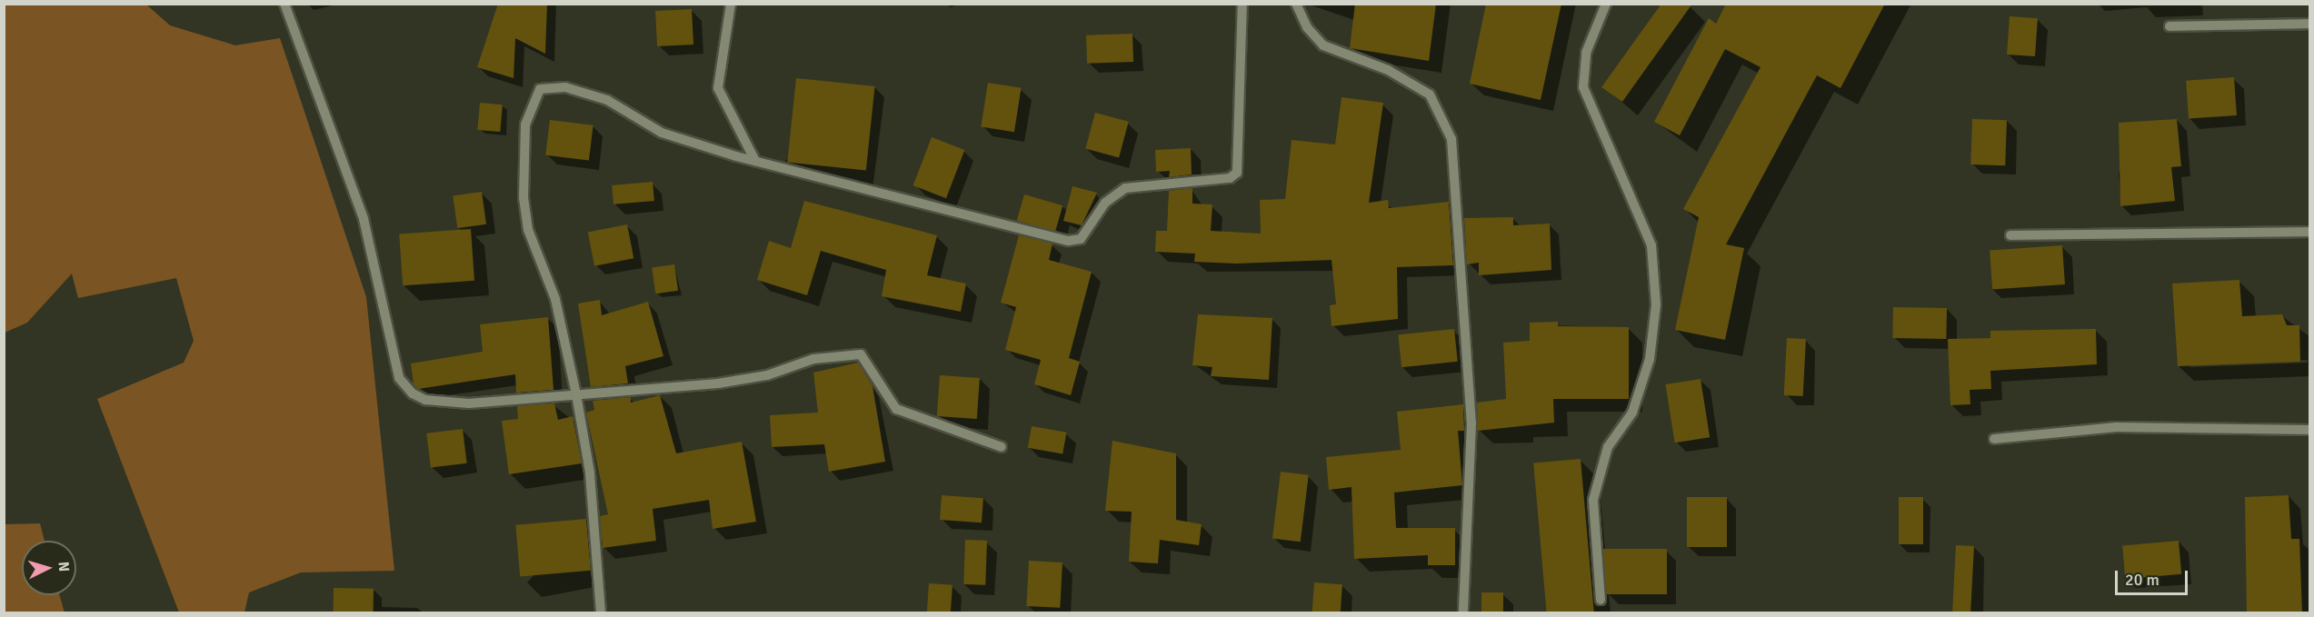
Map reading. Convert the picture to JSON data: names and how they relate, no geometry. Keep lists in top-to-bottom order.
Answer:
{
  "scale_bar": "20 m",
  "north": "right"
}
